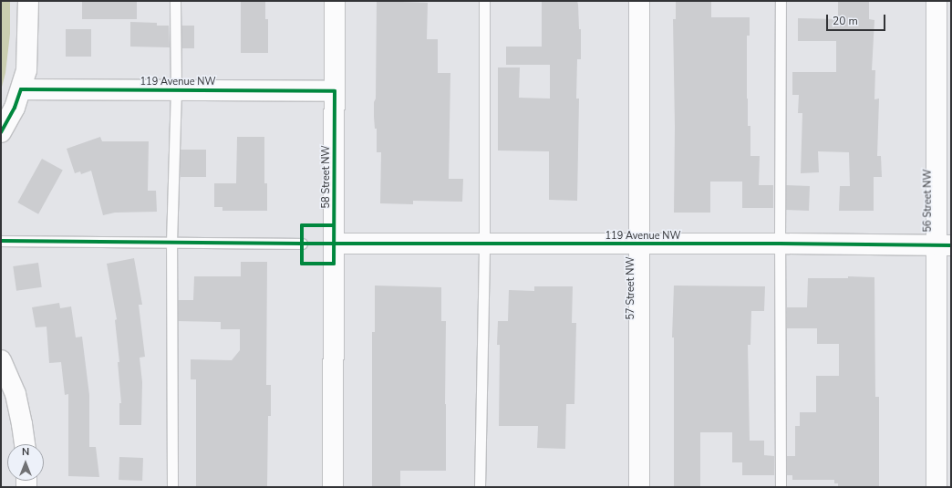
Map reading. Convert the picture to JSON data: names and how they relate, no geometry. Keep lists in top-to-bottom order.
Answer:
{
  "streets": {
    "street": [
      "119 Avenue NW",
      "58 Street NW",
      "56 Street NW",
      "57 Street NW"
    ]
  },
  "crossings": [
    ["119 Avenue NW", "58 Street NW"],
    ["119 Avenue NW", "56 Street NW"],
    ["119 Avenue NW", "57 Street NW"]
  ],
  "scale_bar": "20 m",
  "north": "top"
}
